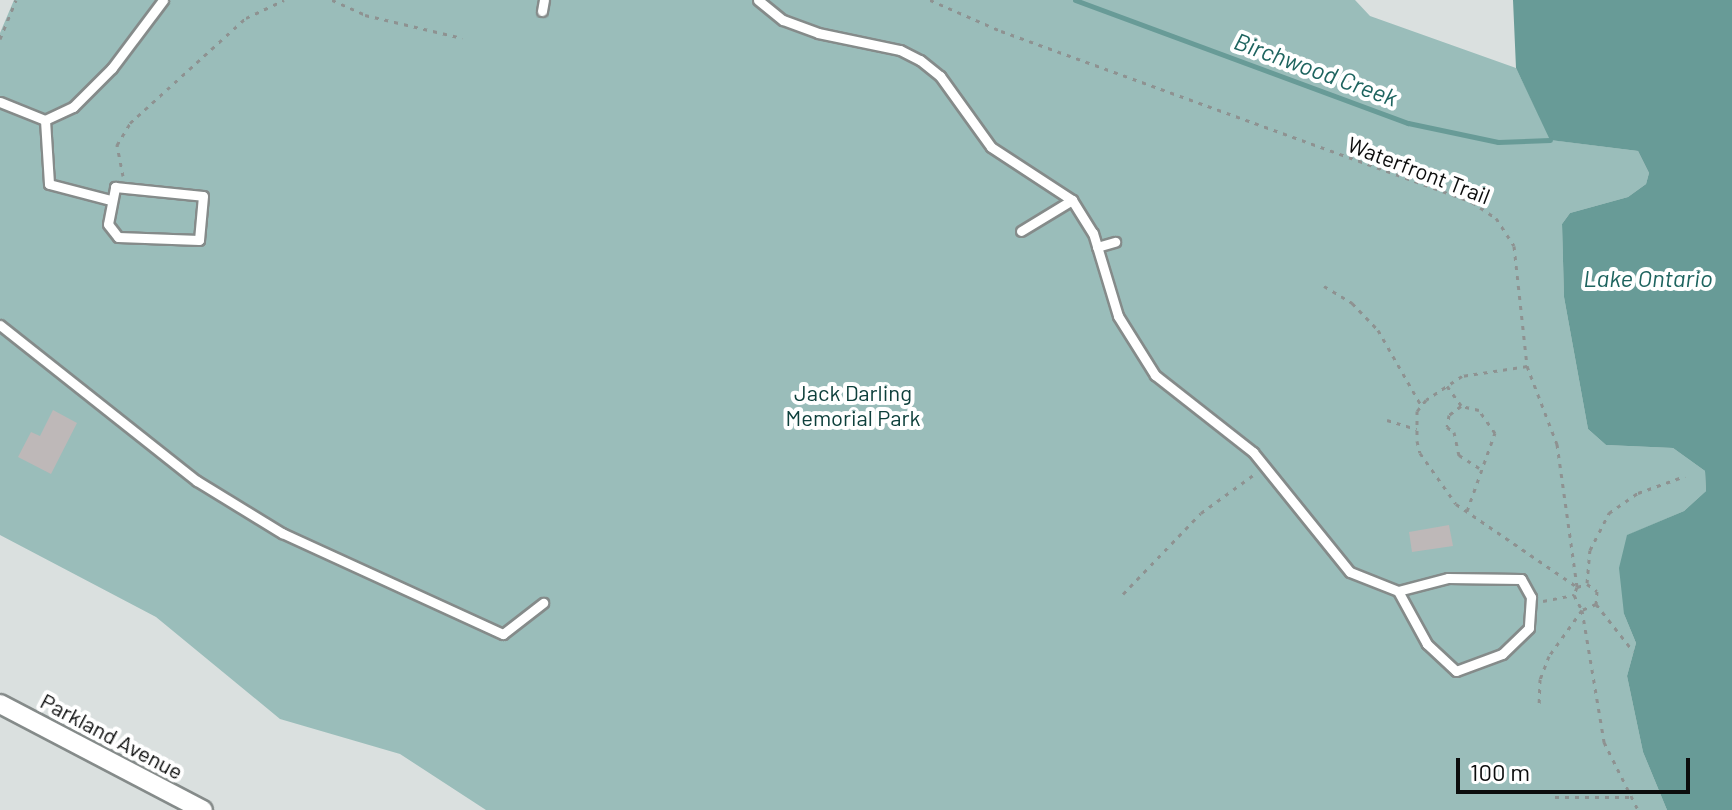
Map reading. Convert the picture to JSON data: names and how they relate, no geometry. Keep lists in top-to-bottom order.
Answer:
{
  "streets": {
    "street": ["Parkland Avenue"],
    "path": ["Waterfront Trail"]
  },
  "water": ["Birchwood Creek", "Lake Ontario"],
  "parks": ["Jack Darling Memorial Park"],
  "scale_bar": "100 m"
}
